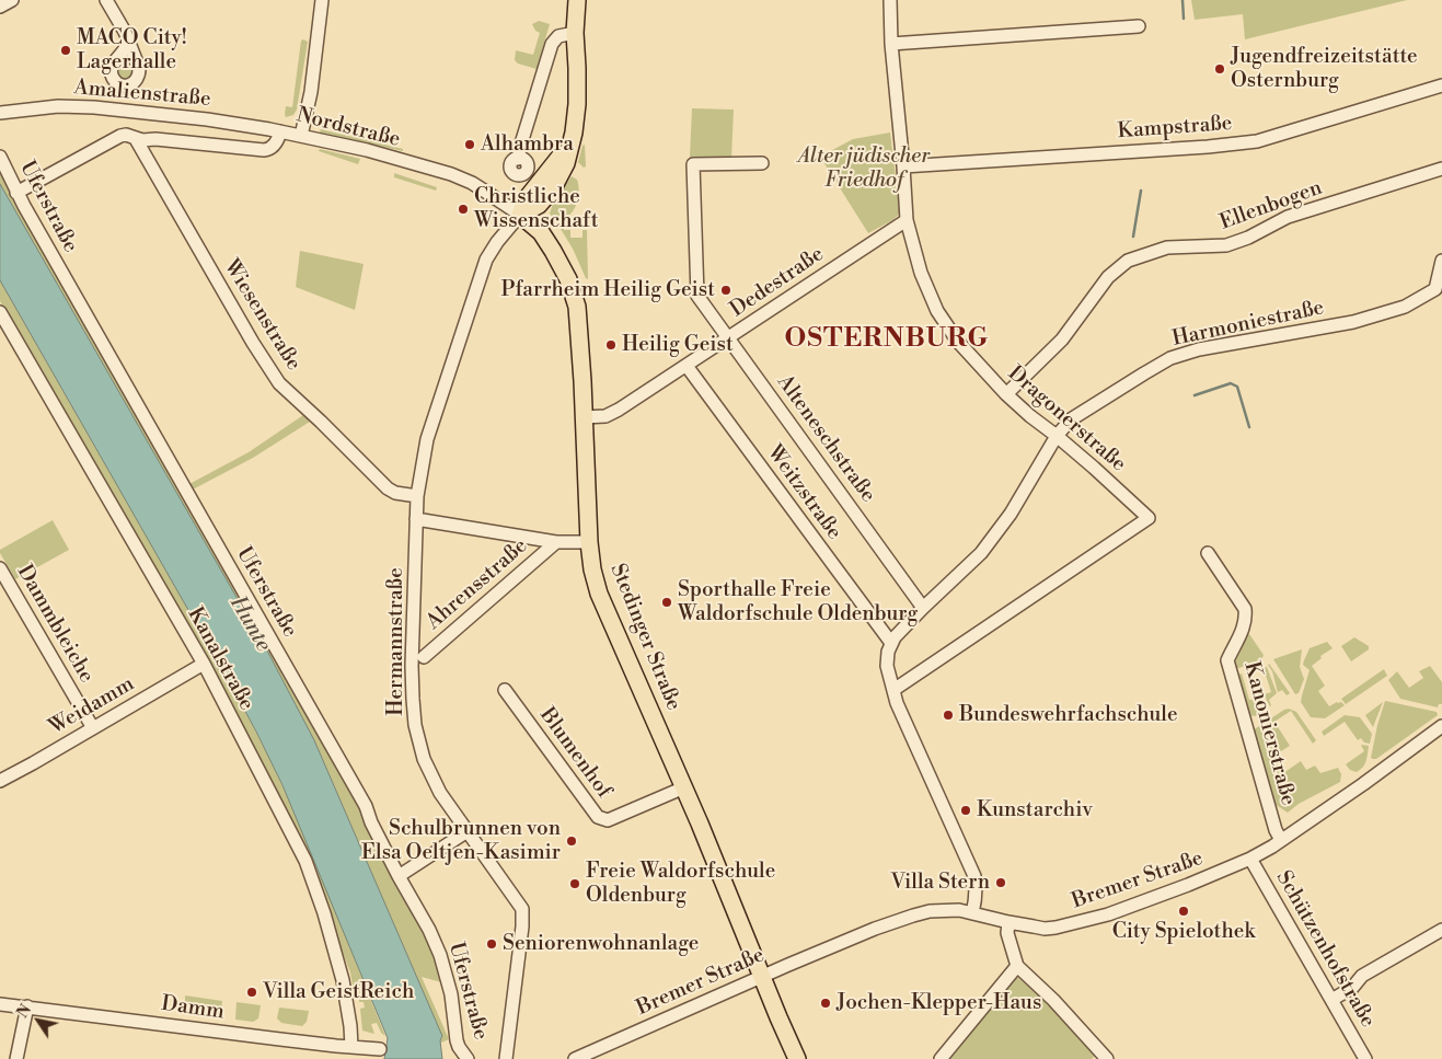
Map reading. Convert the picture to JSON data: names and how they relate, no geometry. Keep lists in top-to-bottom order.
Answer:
{
  "streets": {
    "main road": ["Stedinger Straße"],
    "street": [
      "Amalienstraße",
      "Nordstraße",
      "Kampstraße",
      "Ellenbogen",
      "Uferstraße",
      "Dedestraße",
      "Wiesenstraße",
      "Harmoniestraße",
      "Dragonerstraße",
      "Alteneschstraße",
      "Weitzstraße",
      "Ahrensstraße",
      "Dammbleiche",
      "Hermannstraße",
      "Kanalstraße",
      "Weidamm",
      "Kanonierstraße",
      "Blumenhof",
      "Bremer Straße",
      "Schützenhofstraße",
      "Damm"
    ]
  },
  "crossings": [
    ["Amalienstraße", "Nordstraße"],
    ["Nordstraße", "Uferstraße"],
    ["Nordstraße", "Wiesenstraße"],
    ["Nordstraße", "Stedinger Straße"],
    ["Nordstraße", "Hermannstraße"],
    ["Kampstraße", "Dragonerstraße"],
    ["Ellenbogen", "Dragonerstraße"],
    ["Dedestraße", "Dragonerstraße"],
    ["Dedestraße", "Alteneschstraße"],
    ["Dedestraße", "Weitzstraße"],
    ["Dedestraße", "Stedinger Straße"],
    ["Wiesenstraße", "Hermannstraße"],
    ["Harmoniestraße", "Dragonerstraße"],
    ["Harmoniestraße", "Alteneschstraße"],
    ["Harmoniestraße", "Weitzstraße"],
    ["Dammbleiche", "Weidamm"],
    ["Stedinger Straße", "Hermannstraße"],
    ["Stedinger Straße", "Blumenhof"],
    ["Stedinger Straße", "Bremer Straße"],
    ["Kanalstraße", "Weidamm"],
    ["Kanalstraße", "Damm"],
    ["Kanonierstraße", "Bremer Straße"],
    ["Bremer Straße", "Schützenhofstraße"]
  ],
  "districts": ["OSTERNBURG"],
  "water": ["Hunte"],
  "parks": ["Alter jüdischer Friedhof"],
  "places": [
    "MACO City! Lagerhalle",
    "Jugendfreizeitstätte Osternburg",
    "Alhambra",
    "Christliche Wissenschaft",
    "Pfarrheim Heilig Geist",
    "Heilig Geist",
    "Sporthalle Freie Waldorfschule Oldenburg",
    "Bundeswehrfachschule",
    "Kunstarchiv",
    "Schulbrunnen von Elsa Oeltjen-Kasimir",
    "Villa Stern",
    "Freie Waldorfschule Oldenburg",
    "City Spielothek",
    "Seniorenwohnanlage",
    "Villa GeistReich",
    "Jochen-Klepper-Haus"
  ],
  "north": "top left"
}
